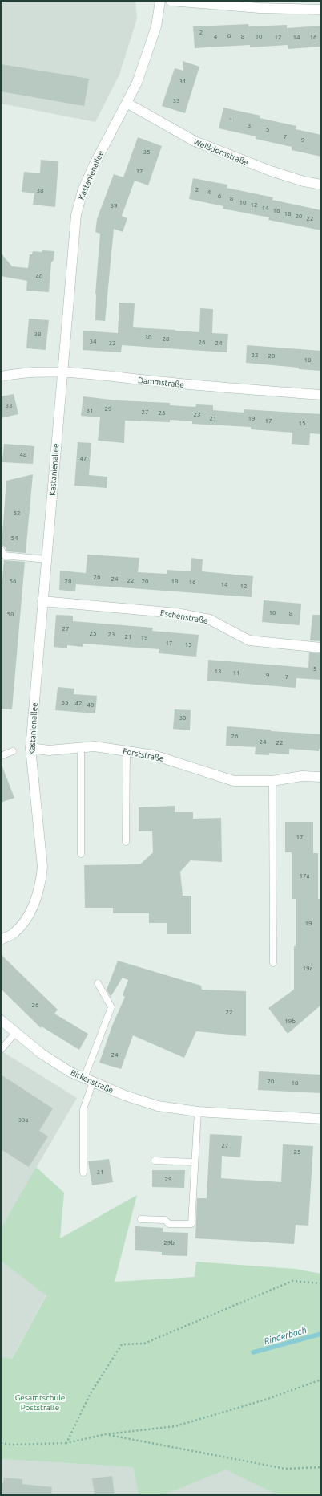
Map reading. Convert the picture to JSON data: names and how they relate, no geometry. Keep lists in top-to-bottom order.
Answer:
{
  "streets": {
    "street": [
      "Weißdornstraße",
      "Kastanienallee",
      "Dammstraße",
      "Eschenstraße",
      "Forststraße",
      "Birkenstraße"
    ]
  },
  "crossings": [
    ["Weißdornstraße", "Kastanienallee"],
    ["Kastanienallee", "Dammstraße"],
    ["Kastanienallee", "Eschenstraße"],
    ["Kastanienallee", "Forststraße"]
  ],
  "water": ["Rinderbach"],
  "parks": ["Gesamtschule Poststraße"],
  "house_numbers": [
    "2",
    "6",
    "4",
    "8",
    "10",
    "12",
    "14",
    "16",
    "31",
    "33",
    "1",
    "3",
    "5",
    "7",
    "9",
    "35",
    "37",
    "2",
    "38",
    "4",
    "6",
    "8",
    "10",
    "12",
    "39",
    "14",
    "16",
    "18",
    "20",
    "22",
    "40",
    "38",
    "30",
    "28",
    "34",
    "26",
    "32",
    "24",
    "22",
    "20",
    "18",
    "33",
    "29",
    "31",
    "27",
    "25",
    "23",
    "21",
    "19",
    "17",
    "15",
    "48",
    "47",
    "52",
    "54",
    "26",
    "24",
    "22",
    "56",
    "28",
    "20",
    "18",
    "16",
    "14",
    "12",
    "10",
    "8",
    "58",
    "27",
    "25",
    "23",
    "21",
    "19",
    "17",
    "15",
    "5",
    "13",
    "11",
    "9",
    "7",
    "55",
    "42",
    "40",
    "30",
    "26",
    "24",
    "22",
    "17",
    "17a",
    "19",
    "19a",
    "26",
    "22",
    "19b",
    "24",
    "20",
    "18",
    "33a",
    "27",
    "25",
    "31",
    "29",
    "29b"
  ]
}
